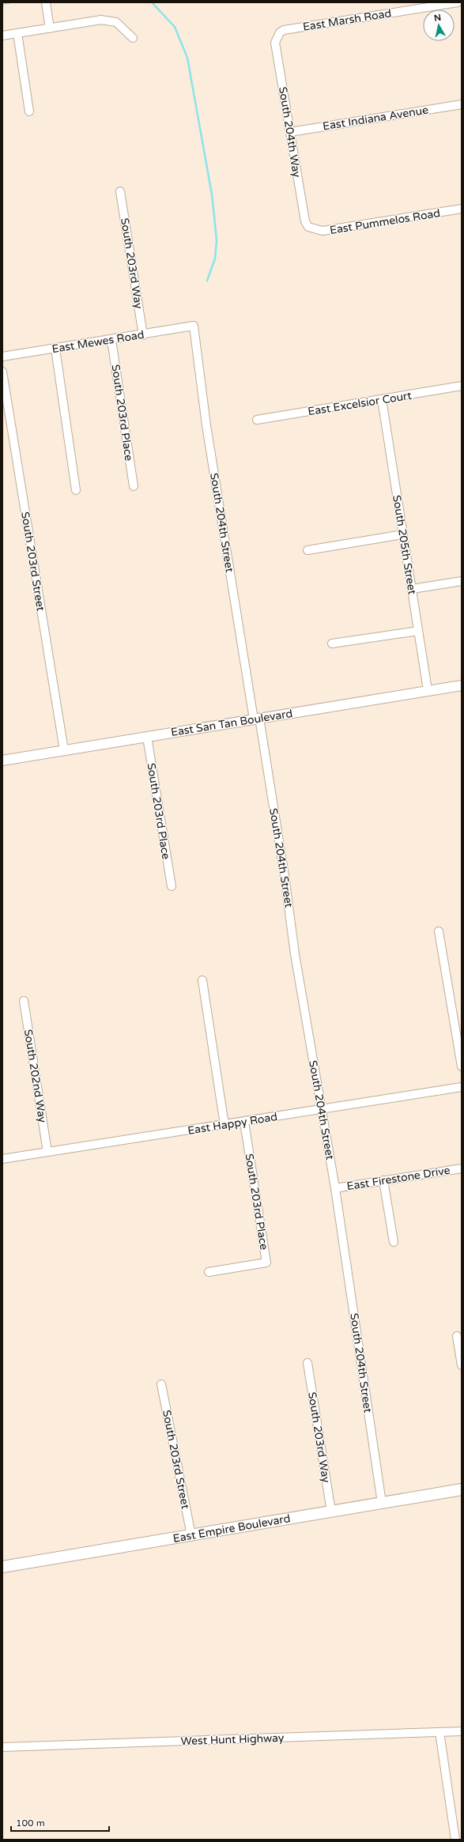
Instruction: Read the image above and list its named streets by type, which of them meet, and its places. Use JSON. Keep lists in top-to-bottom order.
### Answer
{
  "streets": {
    "main road": ["East Empire Boulevard"],
    "street": [
      "East Marsh Road",
      "East Indiana Avenue",
      "South 204th Way",
      "East Pummelos Road",
      "South 203rd Way",
      "East Mewes Road",
      "East Excelsior Court",
      "South 203rd Place",
      "South 204th Street",
      "South 205th Street",
      "South 203rd Street",
      "East San Tan Boulevard",
      "South 202nd Way",
      "East Happy Road",
      "East Firestone Drive",
      "West Hunt Highway"
    ]
  },
  "crossings": [
    ["East Marsh Road", "South 204th Way"],
    ["East Indiana Avenue", "South 204th Way"],
    ["South 204th Way", "East Pummelos Road"],
    ["South 203rd Way", "East Mewes Road"],
    ["South 203rd Way", "East Empire Boulevard"],
    ["East Mewes Road", "South 203rd Place"],
    ["East Mewes Road", "South 204th Street"],
    ["East Excelsior Court", "South 205th Street"],
    ["South 203rd Place", "East San Tan Boulevard"],
    ["South 203rd Place", "East Happy Road"],
    ["South 204th Street", "East San Tan Boulevard"],
    ["South 204th Street", "East Happy Road"],
    ["South 204th Street", "East Firestone Drive"],
    ["South 204th Street", "East Empire Boulevard"],
    ["South 205th Street", "East San Tan Boulevard"],
    ["South 203rd Street", "East San Tan Boulevard"],
    ["South 203rd Street", "East Empire Boulevard"],
    ["South 202nd Way", "East Happy Road"]
  ],
  "scale_bar": "100 m",
  "north": "top"
}
